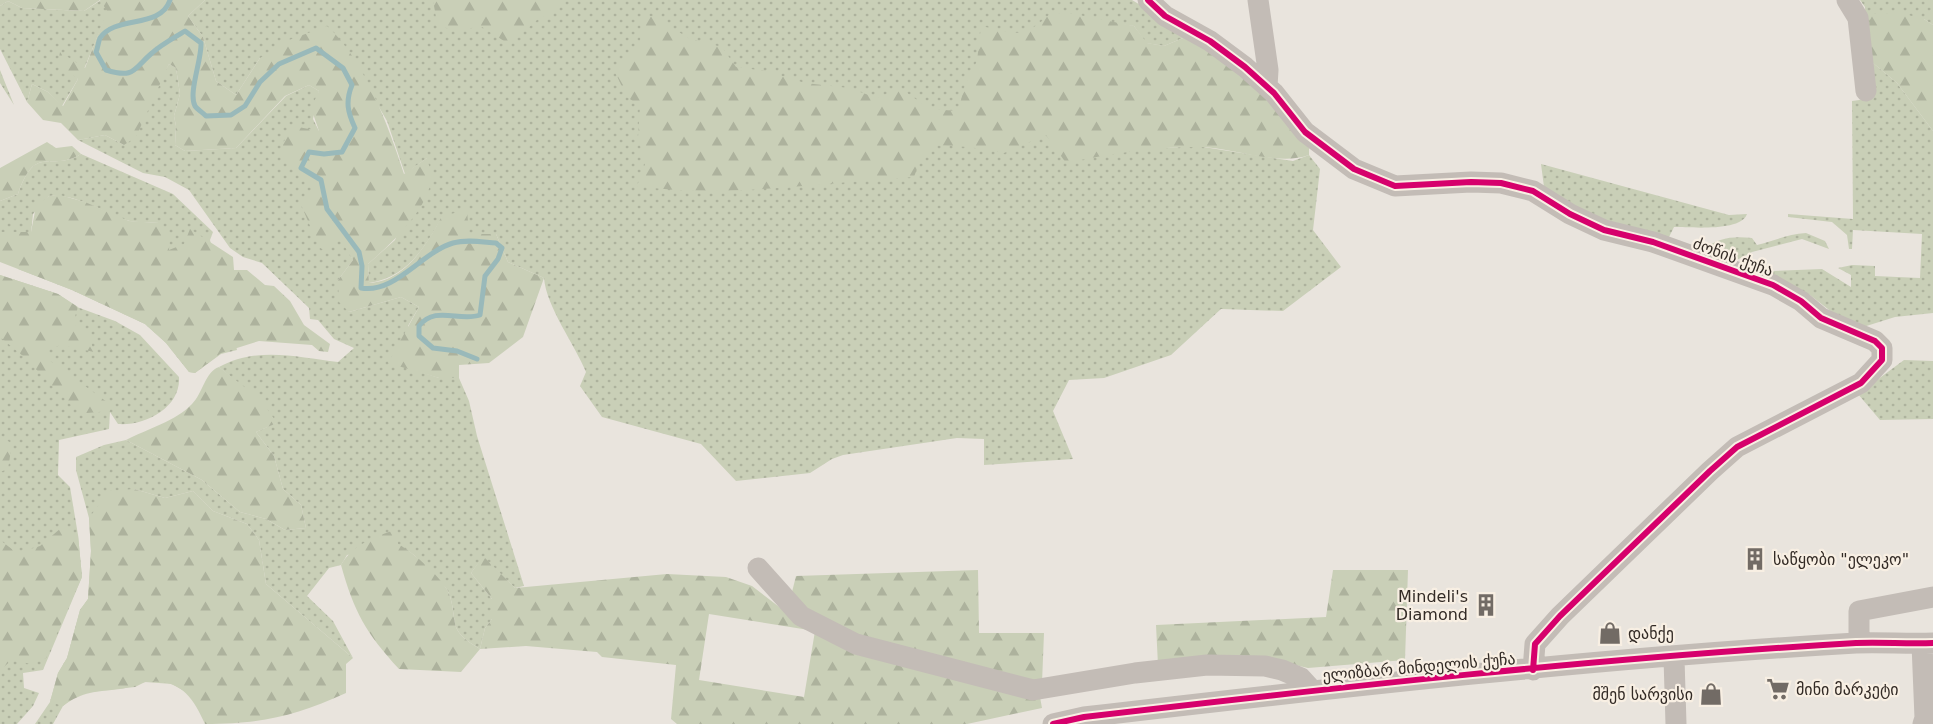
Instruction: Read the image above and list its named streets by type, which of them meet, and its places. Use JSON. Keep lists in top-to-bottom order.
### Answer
{
  "streets": {
    "street": ["ძოწის ქუჩა", "ელიზბარ მინდელის ქუჩა"]
  },
  "crossings": [
    ["ძოწის ქუჩა", "ელიზბარ მინდელის ქუჩა"]
  ],
  "places": {
    "building": ["საწყობი \"ელეკო\"", "Mindeli's Diamond"],
    "shop": ["დანქე", "მშენ სარვისი"],
    "supermarket": ["მინი მარკეტი"]
  }
}
